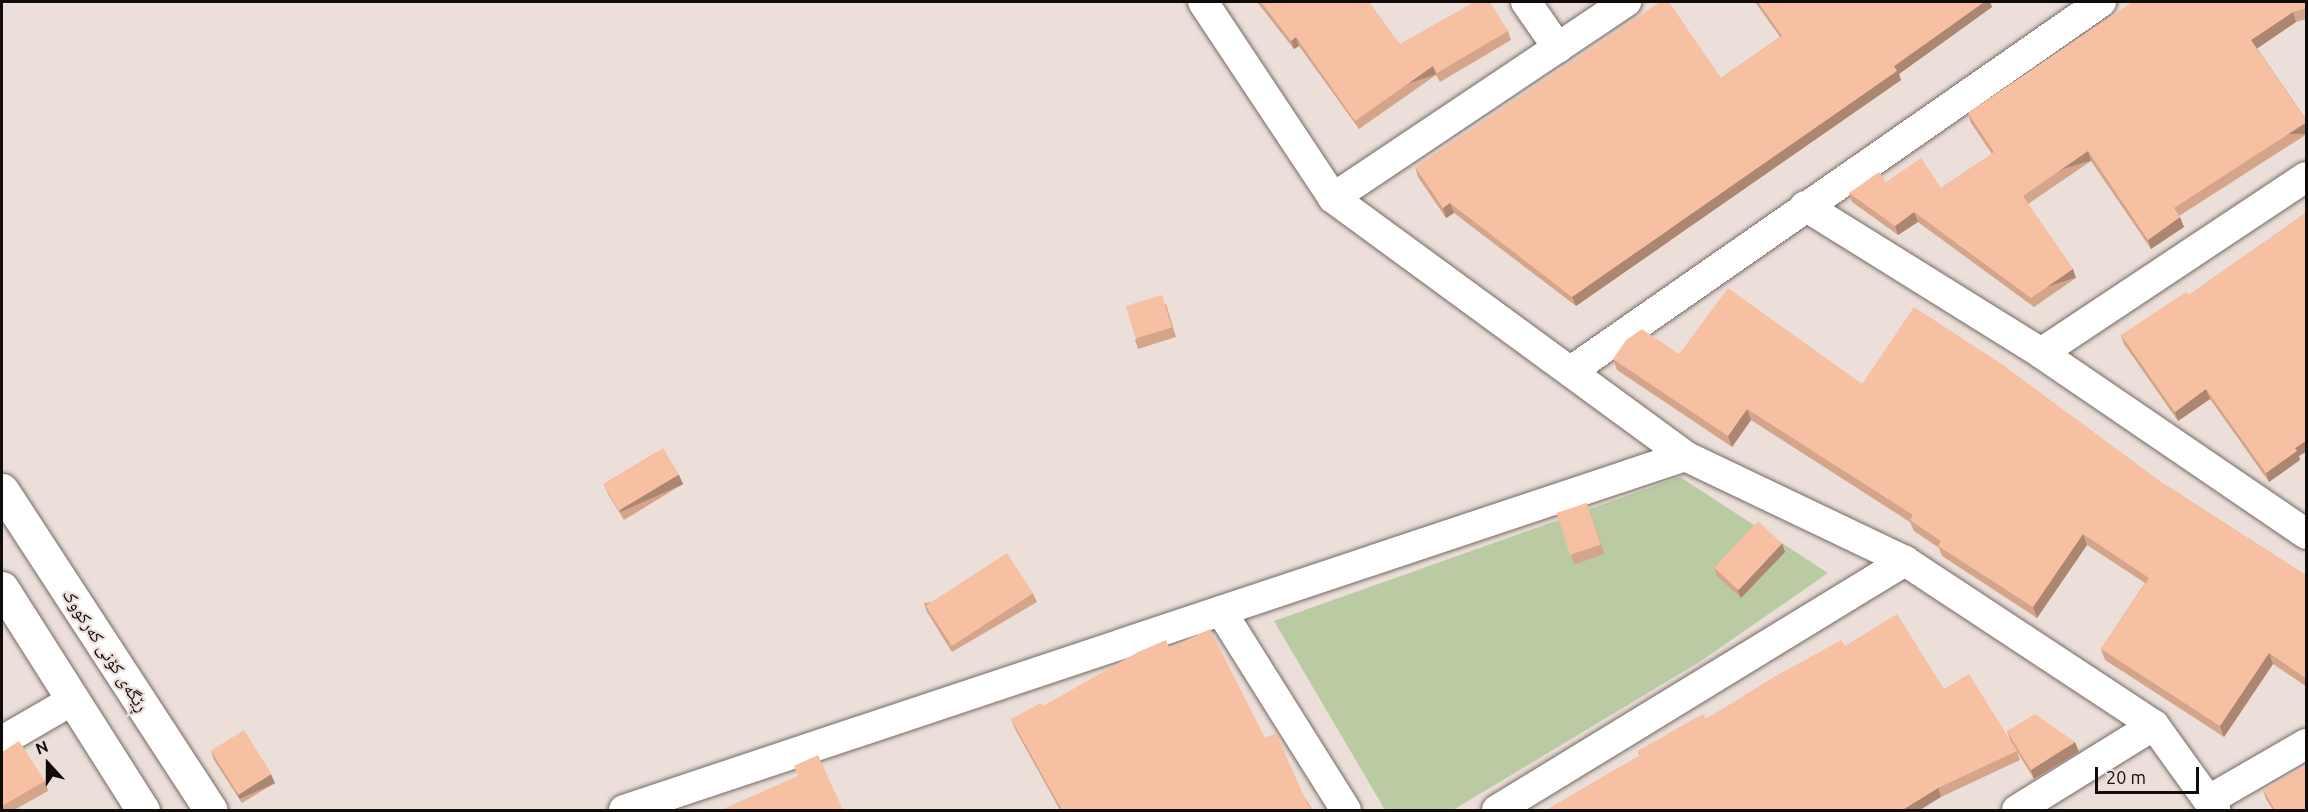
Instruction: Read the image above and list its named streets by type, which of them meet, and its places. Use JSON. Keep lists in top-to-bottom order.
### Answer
{
  "streets": {
    "street": ["ڕێگەی کۆنی کەرکووک"]
  },
  "scale_bar": "20 m",
  "north": "top"
}
